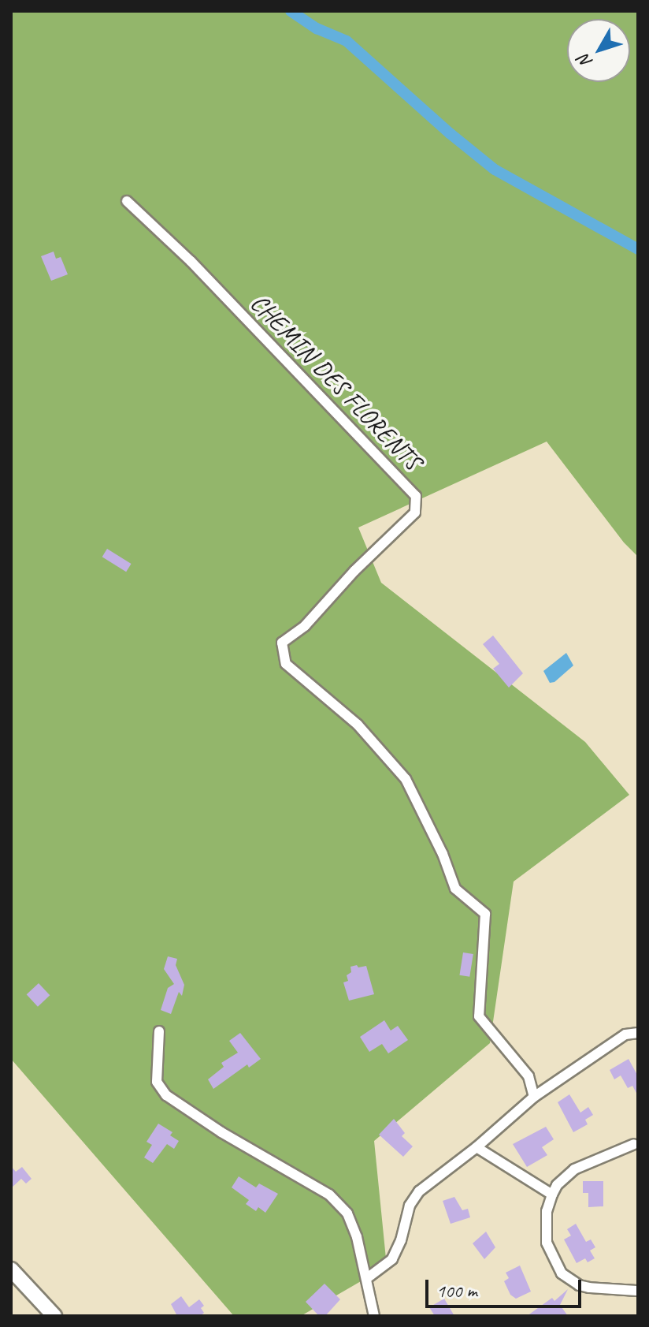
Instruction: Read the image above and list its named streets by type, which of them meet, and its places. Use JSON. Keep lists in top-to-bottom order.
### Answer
{
  "streets": {
    "street": ["CHEMIN DES FLORENTS"]
  },
  "scale_bar": "100 m",
  "north": "bottom left"
}
